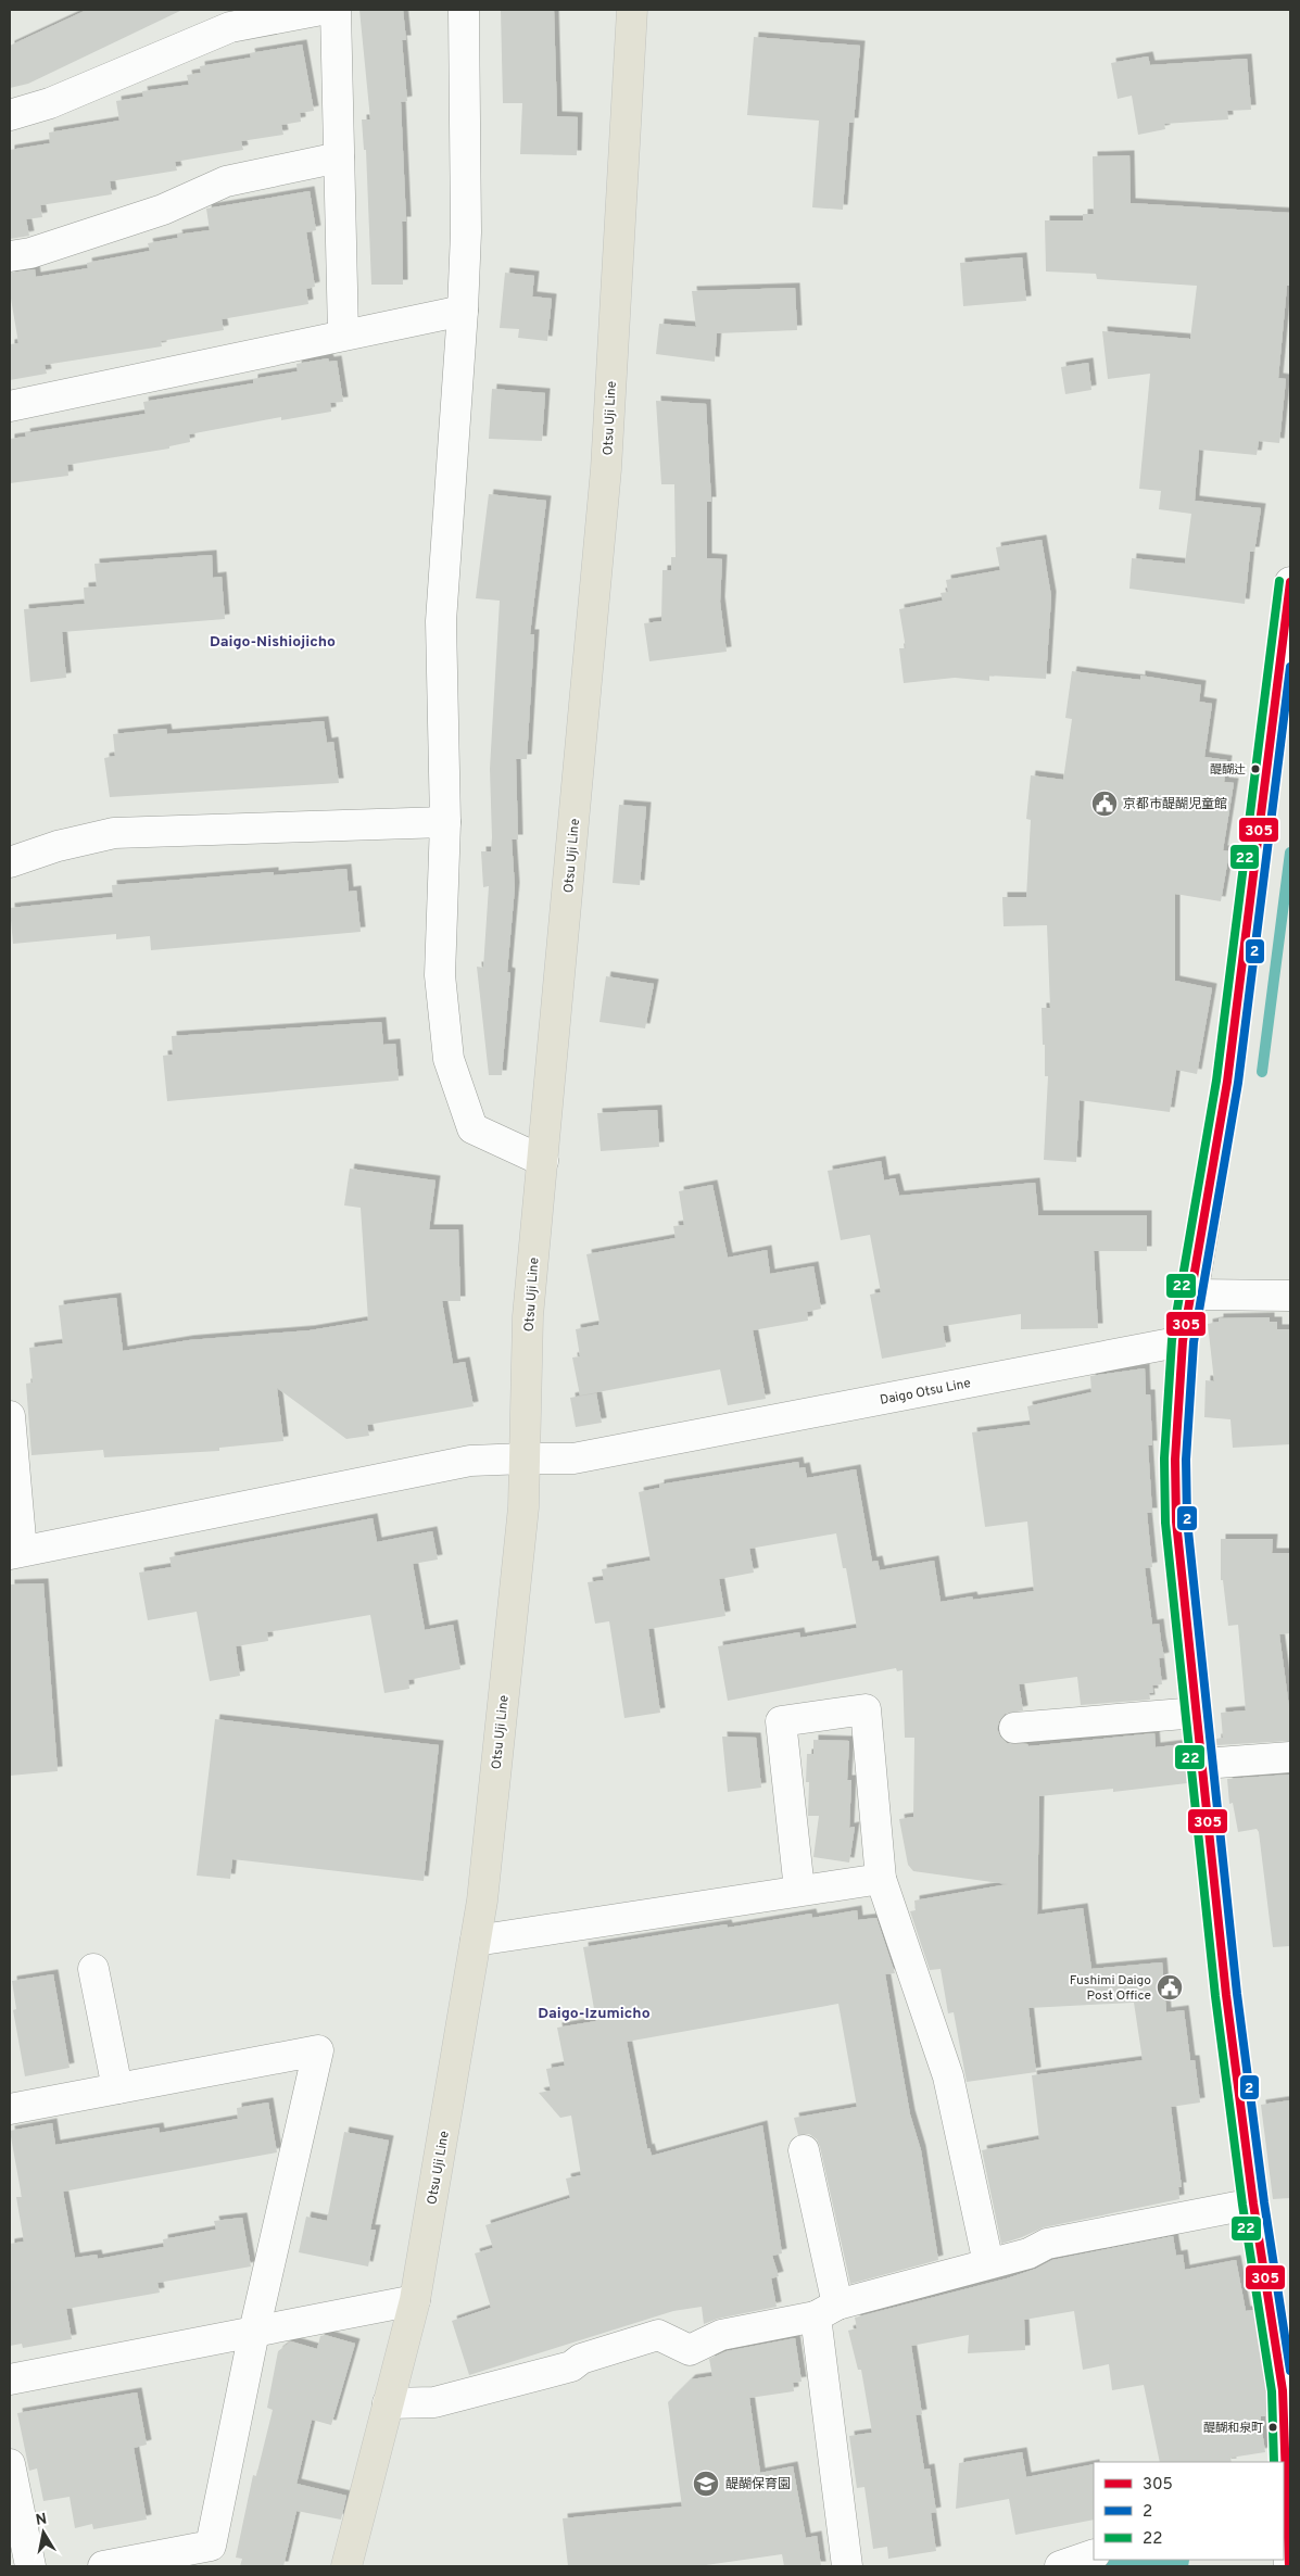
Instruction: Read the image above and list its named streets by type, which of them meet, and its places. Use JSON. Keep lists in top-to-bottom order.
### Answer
{
  "streets": {
    "main road": ["Otsu Uji Line"],
    "street": ["Daigo Otsu Line"]
  },
  "crossings": [
    ["Otsu Uji Line", "Daigo Otsu Line"]
  ],
  "districts": ["Daigo-Nishiojicho", "Daigo-Izumicho"],
  "places": {
    "other": ["醍醐辻", "醍醐和泉町"],
    "public building": ["京都市醍醐児童館", "Fushimi Daigo Post Office"],
    "school or university": ["醍醐保育園"]
  },
  "lines": ["transit line 22", "transit line 305", "transit line 2"],
  "legend": ["305", "2", "22"],
  "north": "top"
}
